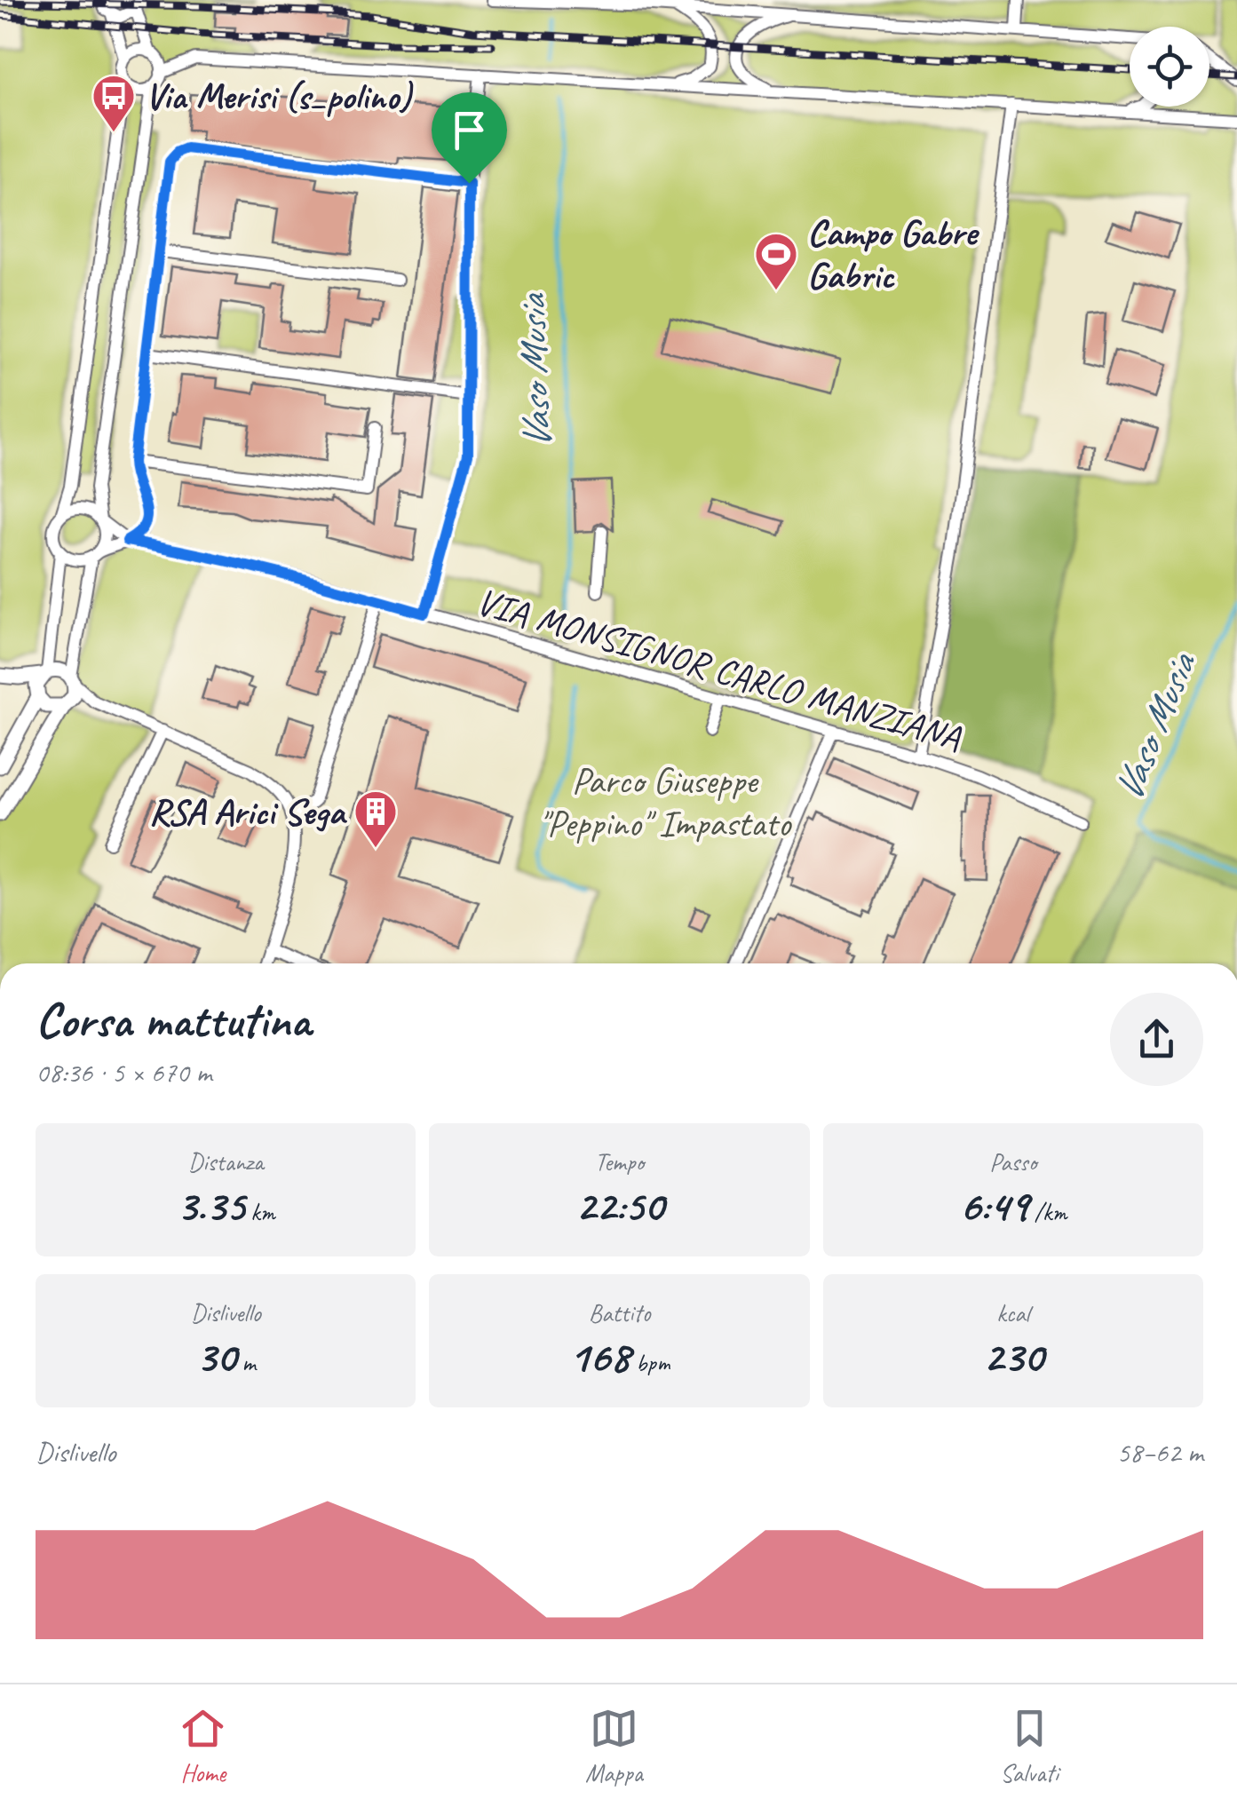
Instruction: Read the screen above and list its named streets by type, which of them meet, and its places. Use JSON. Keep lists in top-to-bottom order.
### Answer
{
  "streets": {
    "street": ["VIA MONSIGNOR CARLO MANZIANA"]
  },
  "water": ["Vaso Musia"],
  "parks": ["Parco Giuseppe \"Peppino\" Impastato"],
  "places": {
    "bus stop": ["Via Merisi (s_polino)"],
    "sports": ["Campo Gabre Gabric"],
    "building": ["RSA Arici Sega"]
  },
  "page": {
    "heading": ["Corsa mattutina", "08:36 · 5 × 670 m"],
    "stats": [
      ["Distanza", "3.35 km"],
      ["Tempo", "22:50"],
      ["Passo", "6:49 /km"],
      ["Dislivello", "30 m"],
      ["Battito", "168 bpm"],
      ["kcal", "230"]
    ],
    "chart": ["Dislivello", "58–62 m"],
    "tabs": ["Home", "Mappa", "Salvati"]
  }
}
